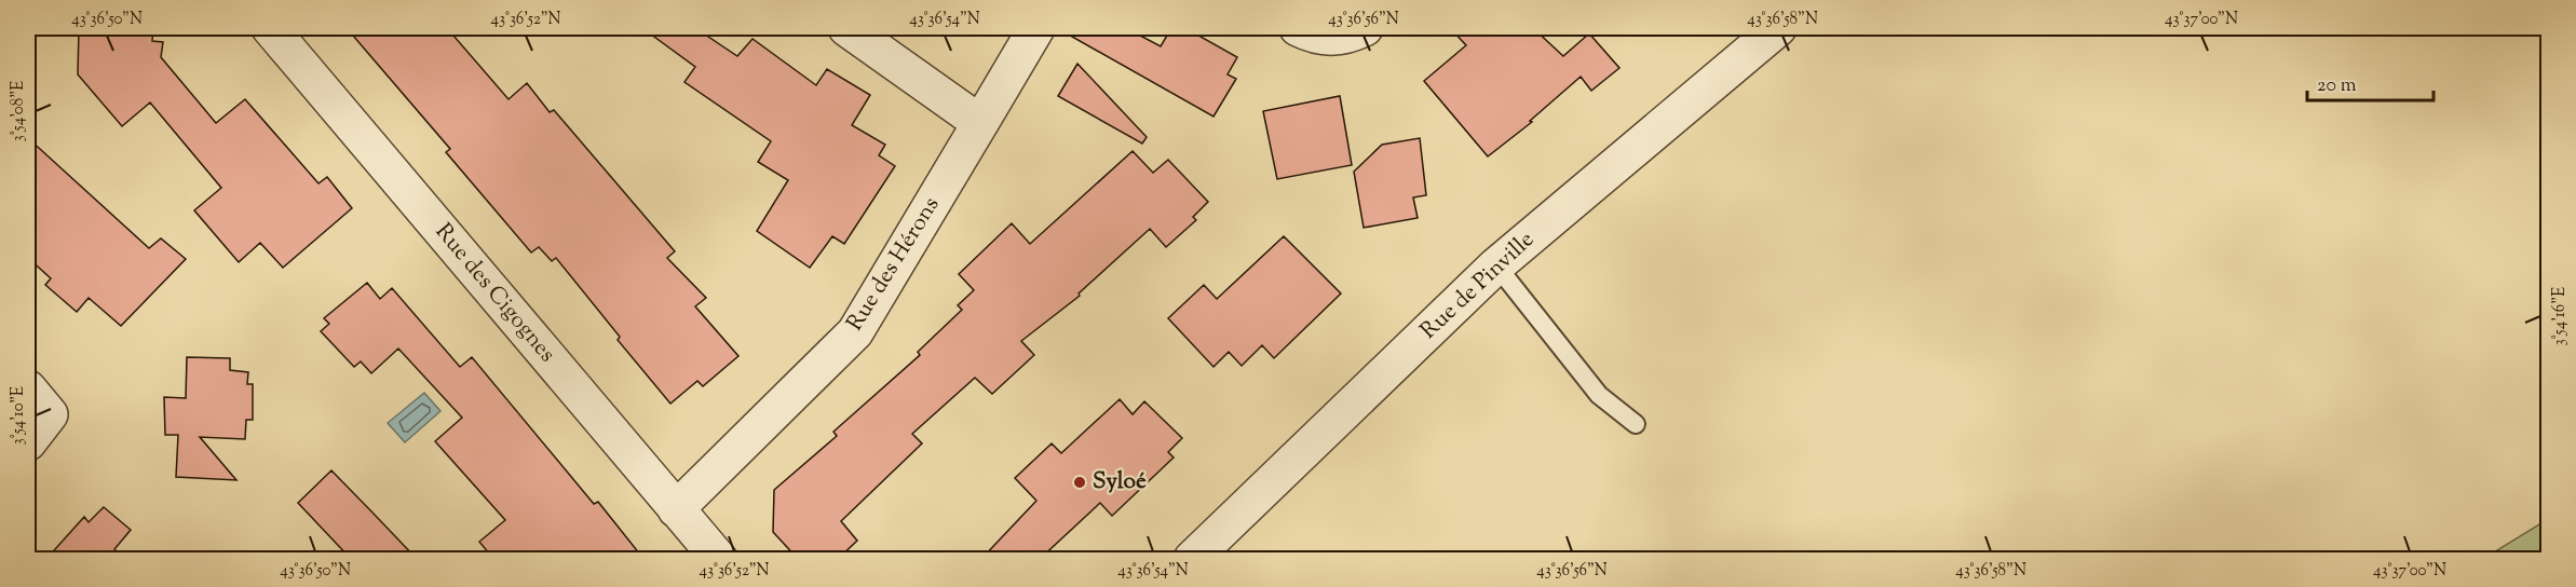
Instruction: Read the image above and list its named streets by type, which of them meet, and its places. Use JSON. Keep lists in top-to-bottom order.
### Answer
{
  "streets": {
    "street": ["Rue des Hérons", "Rue de Pinville", "Rue des Cigognes"]
  },
  "crossings": [
    ["Rue des Hérons", "Rue des Cigognes"]
  ],
  "places": ["Syloé"],
  "scale_bar": "20 m",
  "coordinates": [
    "43°36'50\"N",
    "43°36'52\"N",
    "43°36'54\"N",
    "43°36'56\"N",
    "43°36'58\"N",
    "43°37'00\"N",
    "3°54'08\"E",
    "3°54'16\"E",
    "3°54'10\"E"
  ]
}
